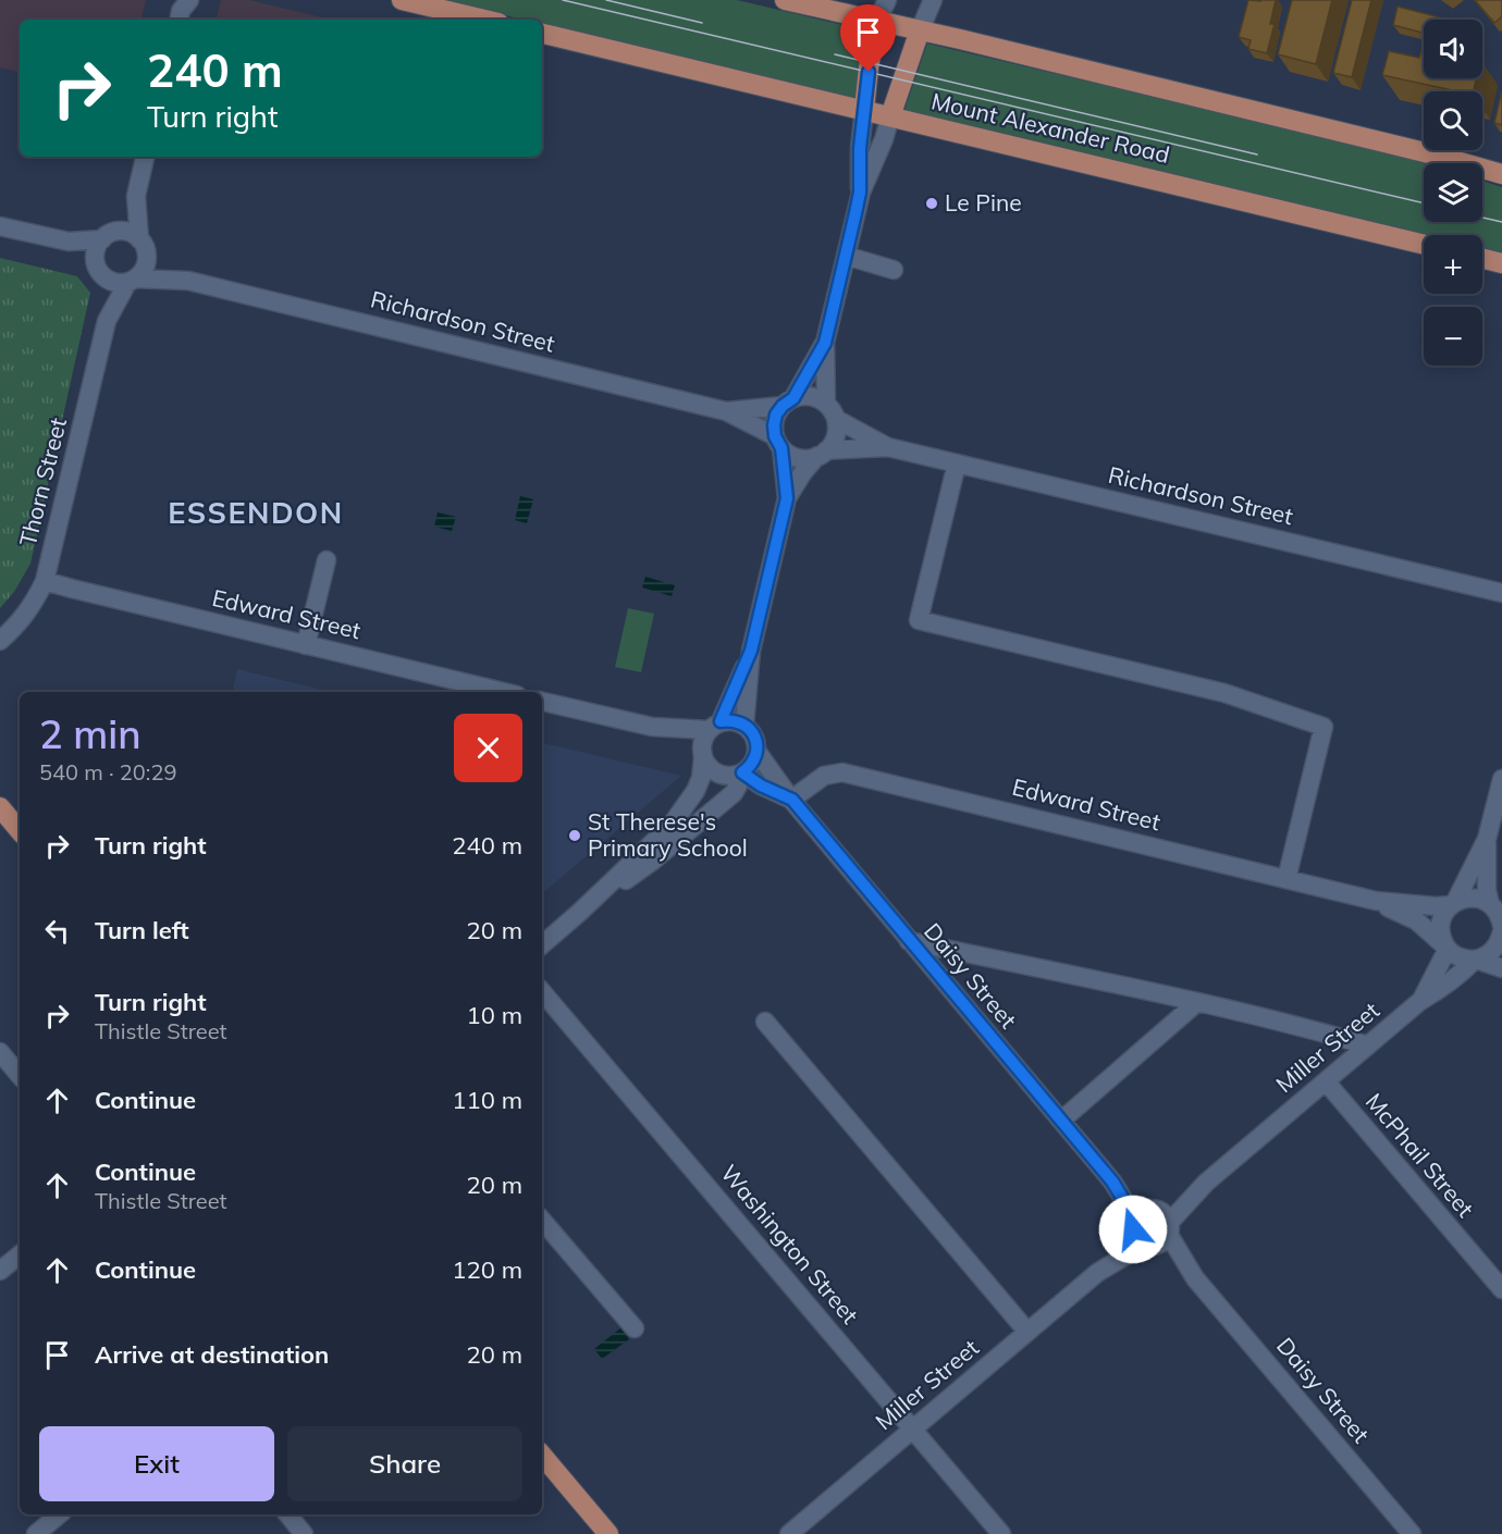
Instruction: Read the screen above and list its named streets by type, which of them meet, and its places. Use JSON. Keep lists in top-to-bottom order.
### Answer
{
  "streets": {
    "main road": ["Mount Alexander Road"],
    "street": [
      "Richardson Street",
      "Thorn Street",
      "Edward Street",
      "Daisy Street",
      "Miller Street",
      "McPhail Street",
      "Washington Street"
    ]
  },
  "crossings": [
    ["Richardson Street", "Thorn Street"],
    ["Thorn Street", "Edward Street"],
    ["Edward Street", "Daisy Street"],
    ["Edward Street", "Miller Street"],
    ["Daisy Street", "Miller Street"],
    ["Miller Street", "McPhail Street"],
    ["Miller Street", "Washington Street"]
  ],
  "districts": ["ESSENDON"],
  "places": ["Le Pine", "St Therese's Primary School"],
  "page": {
    "map_buttons": ["+", "−"],
    "turn": ["240 m", "Turn right"],
    "heading": ["2 min", "540 m · 20:29"],
    "list": [
      {
        "name": "Turn right",
        "value": "240 m"
      },
      {
        "name": "Turn left",
        "value": "20 m"
      },
      {
        "name": "Turn right",
        "note": "Thistle Street",
        "value": "10 m"
      },
      {
        "name": "Continue",
        "value": "110 m"
      },
      {
        "name": "Continue",
        "note": "Thistle Street",
        "value": "20 m"
      },
      {
        "name": "Continue",
        "value": "120 m"
      },
      {
        "name": "Arrive at destination",
        "value": "20 m"
      }
    ],
    "buttons": ["Exit", "Share"]
  }
}
